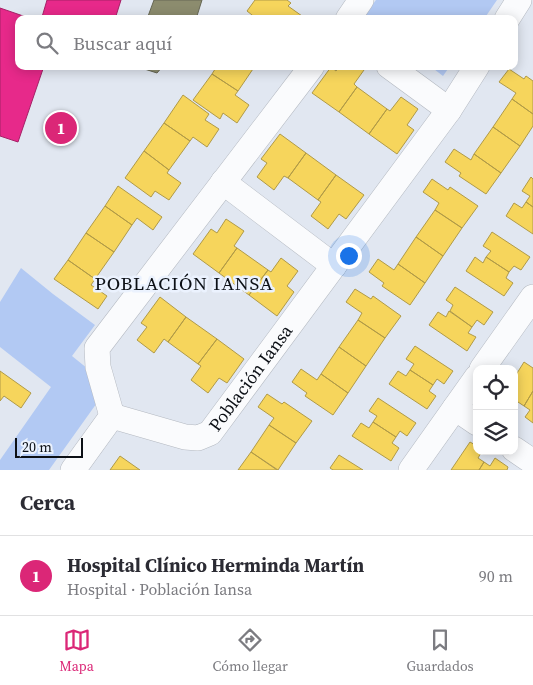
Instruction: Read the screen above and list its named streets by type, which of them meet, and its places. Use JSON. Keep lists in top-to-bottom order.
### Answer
{
  "streets": {
    "street": ["Población Iansa"]
  },
  "districts": ["POBLACIÓN IANSA"],
  "scale_bar": "20 m",
  "page": {
    "search": "Buscar aquí",
    "pins": "1",
    "scale": "20 m",
    "heading": "Cerca",
    "list": [
      {
        "mark": "1",
        "name": "Hospital Clínico Herminda Martín",
        "note": "Hospital · Población Iansa",
        "value": "90 m"
      }
    ],
    "nav": ["Mapa", "Cómo llegar", "Guardados"]
  }
}
